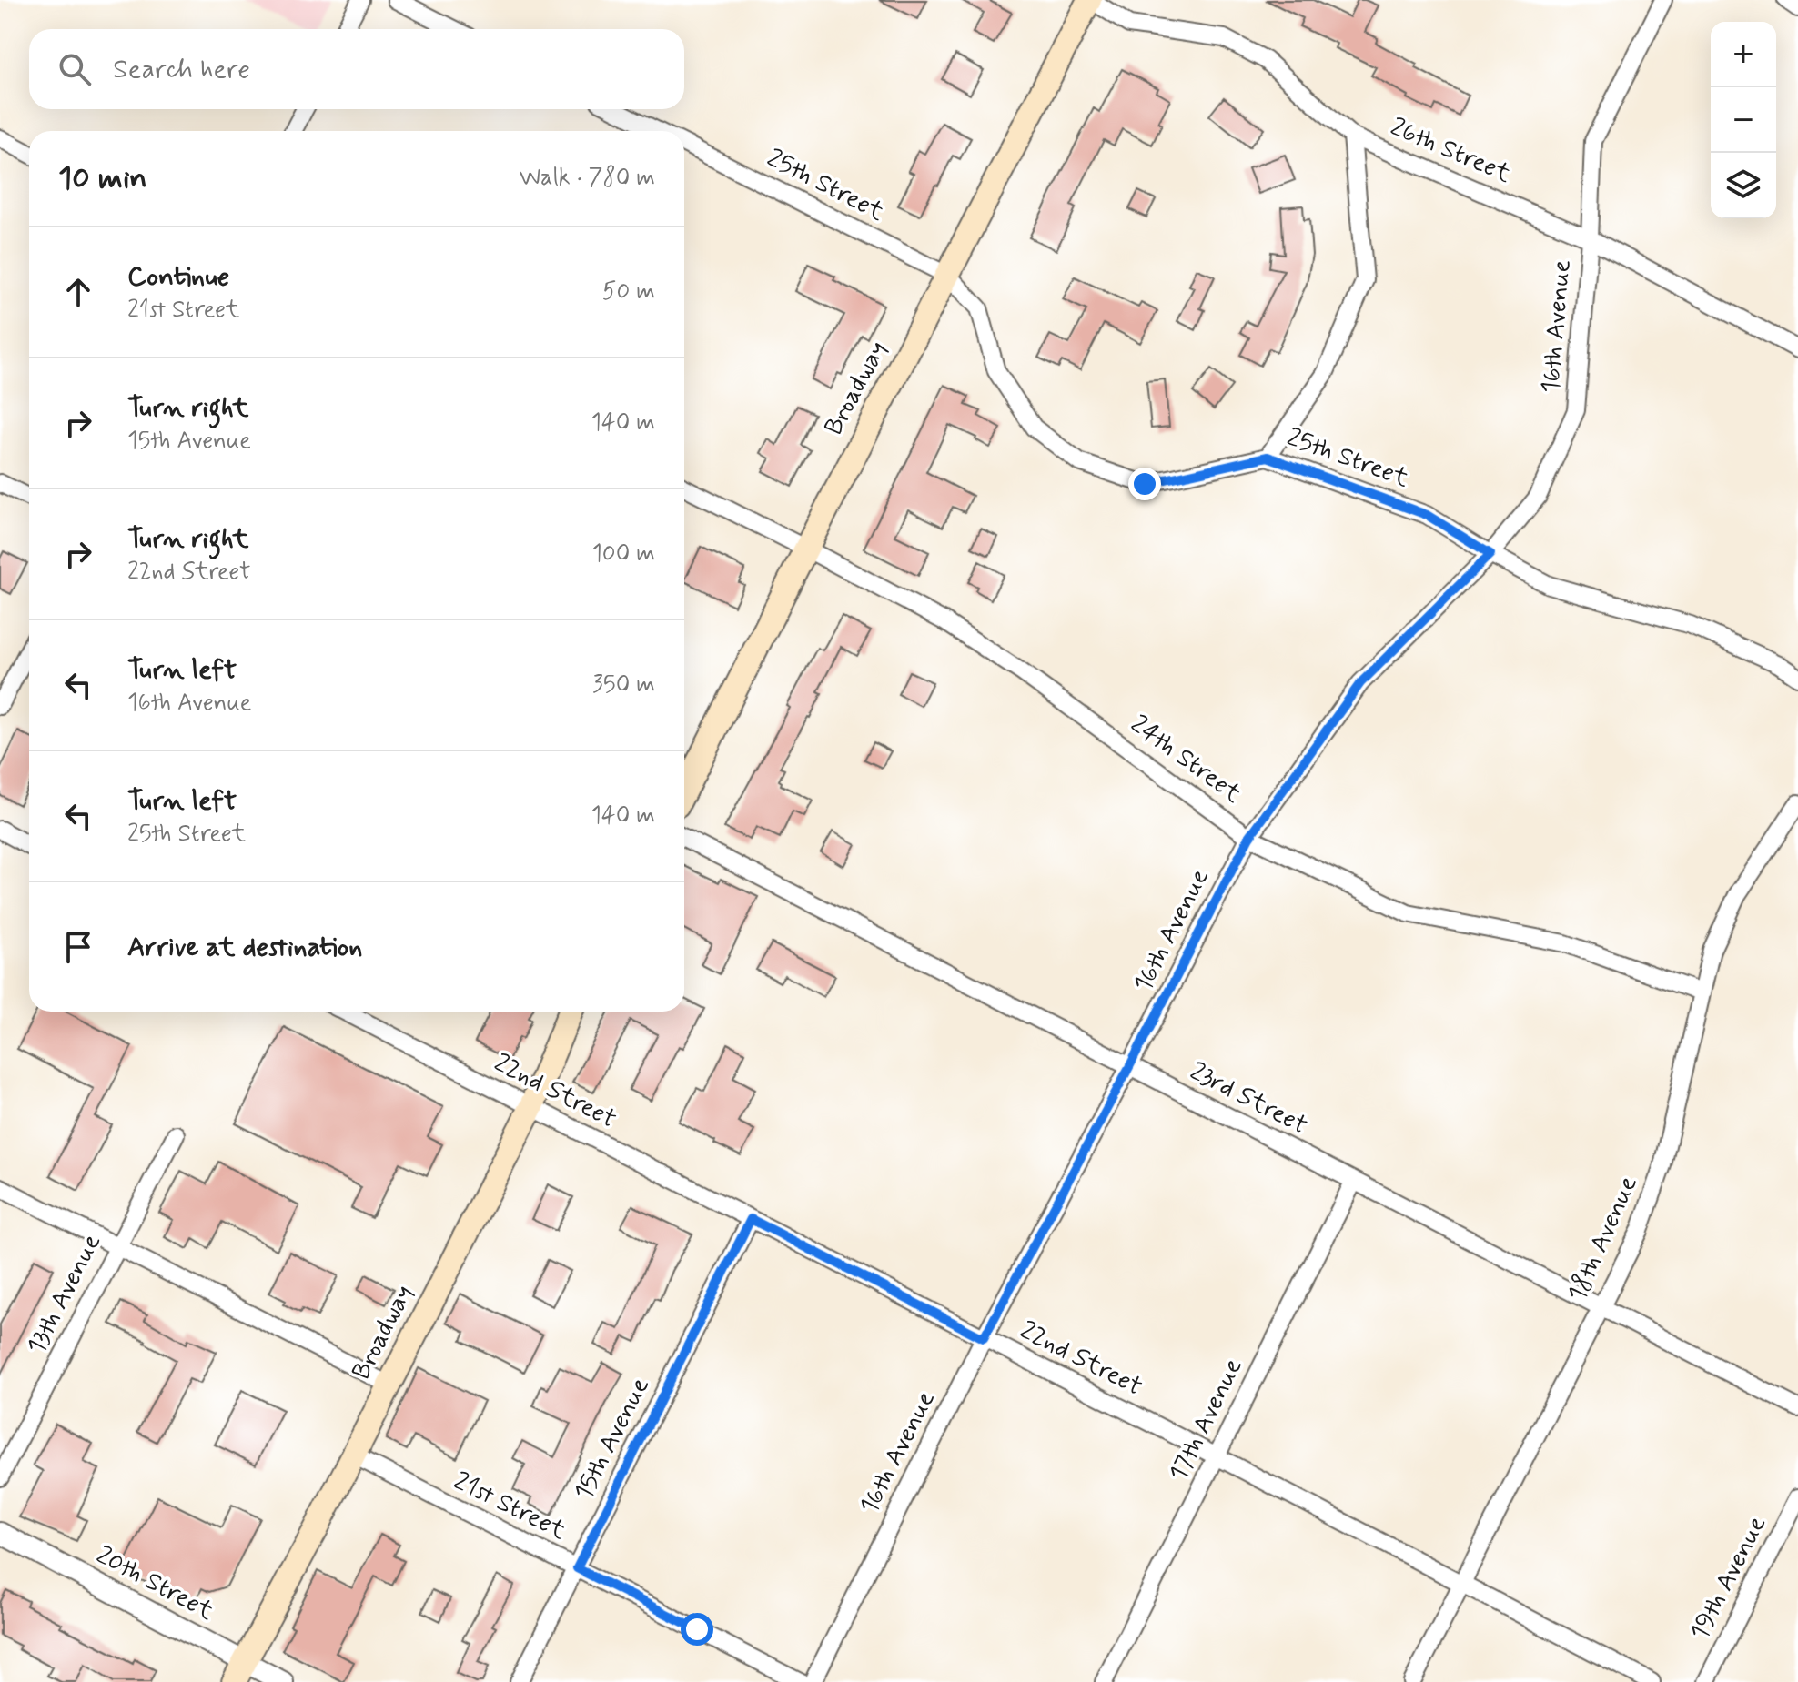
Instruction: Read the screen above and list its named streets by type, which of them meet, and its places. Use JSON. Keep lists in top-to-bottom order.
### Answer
{
  "streets": {
    "main road": ["Broadway"],
    "street": [
      "26th Street",
      "25th Street",
      "16th Avenue",
      "24th Street",
      "22nd Street",
      "23rd Street",
      "18th Avenue",
      "13th Avenue",
      "17th Avenue",
      "15th Avenue",
      "21st Street",
      "19th Avenue",
      "20th Street"
    ]
  },
  "crossings": [
    ["26th Street", "16th Avenue"],
    ["26th Street", "Broadway"],
    ["25th Street", "16th Avenue"],
    ["25th Street", "Broadway"],
    ["16th Avenue", "24th Street"],
    ["16th Avenue", "22nd Street"],
    ["16th Avenue", "23rd Street"],
    ["Broadway", "24th Street"],
    ["Broadway", "22nd Street"],
    ["Broadway", "21st Street"],
    ["Broadway", "20th Street"],
    ["24th Street", "18th Avenue"],
    ["22nd Street", "18th Avenue"],
    ["22nd Street", "17th Avenue"],
    ["22nd Street", "15th Avenue"],
    ["23rd Street", "18th Avenue"],
    ["23rd Street", "17th Avenue"],
    ["15th Avenue", "21st Street"]
  ],
  "page": {
    "map_buttons": ["+", "−"],
    "search": "Search here",
    "heading": ["10 min", "Walk · 780 m"],
    "list": [
      ["Continue", "21st Street", "50 m"],
      ["Turn right", "15th Avenue", "140 m"],
      ["Turn right", "22nd Street", "100 m"],
      ["Turn left", "16th Avenue", "350 m"],
      ["Turn left", "25th Street", "140 m"],
      "Arrive at destination"
    ]
  }
}
